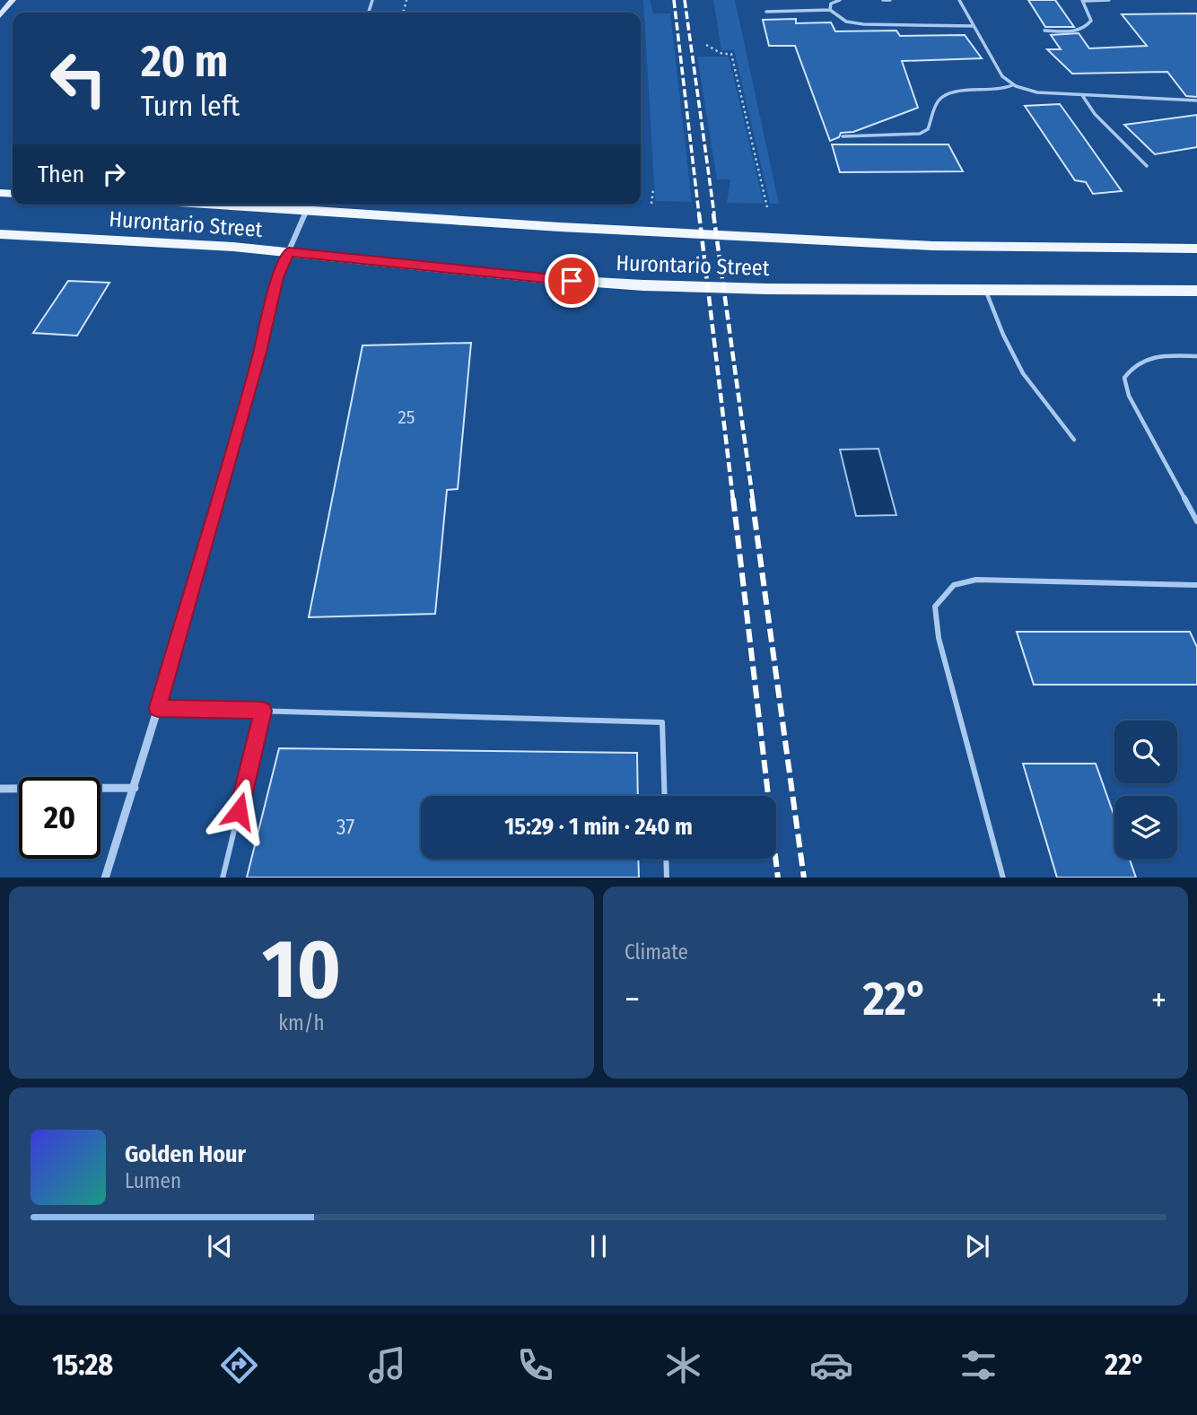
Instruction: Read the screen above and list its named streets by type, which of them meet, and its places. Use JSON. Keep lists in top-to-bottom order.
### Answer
{
  "streets": {
    "main road": ["Hurontario Street"]
  },
  "house_numbers": ["25", "37"],
  "page": {
    "turn": ["20 m", "Turn left"],
    "then": "Then",
    "limit": "20",
    "trip": "15:29 · 1 min · 240 m",
    "tile": [
      ["10", "km/h"],
      "Climate"
    ],
    "heat": ["−", "22°", "+"],
    "song": ["Golden Hour", "Lumen"],
    "tabs": ["15:28", "22°"]
  }
}
